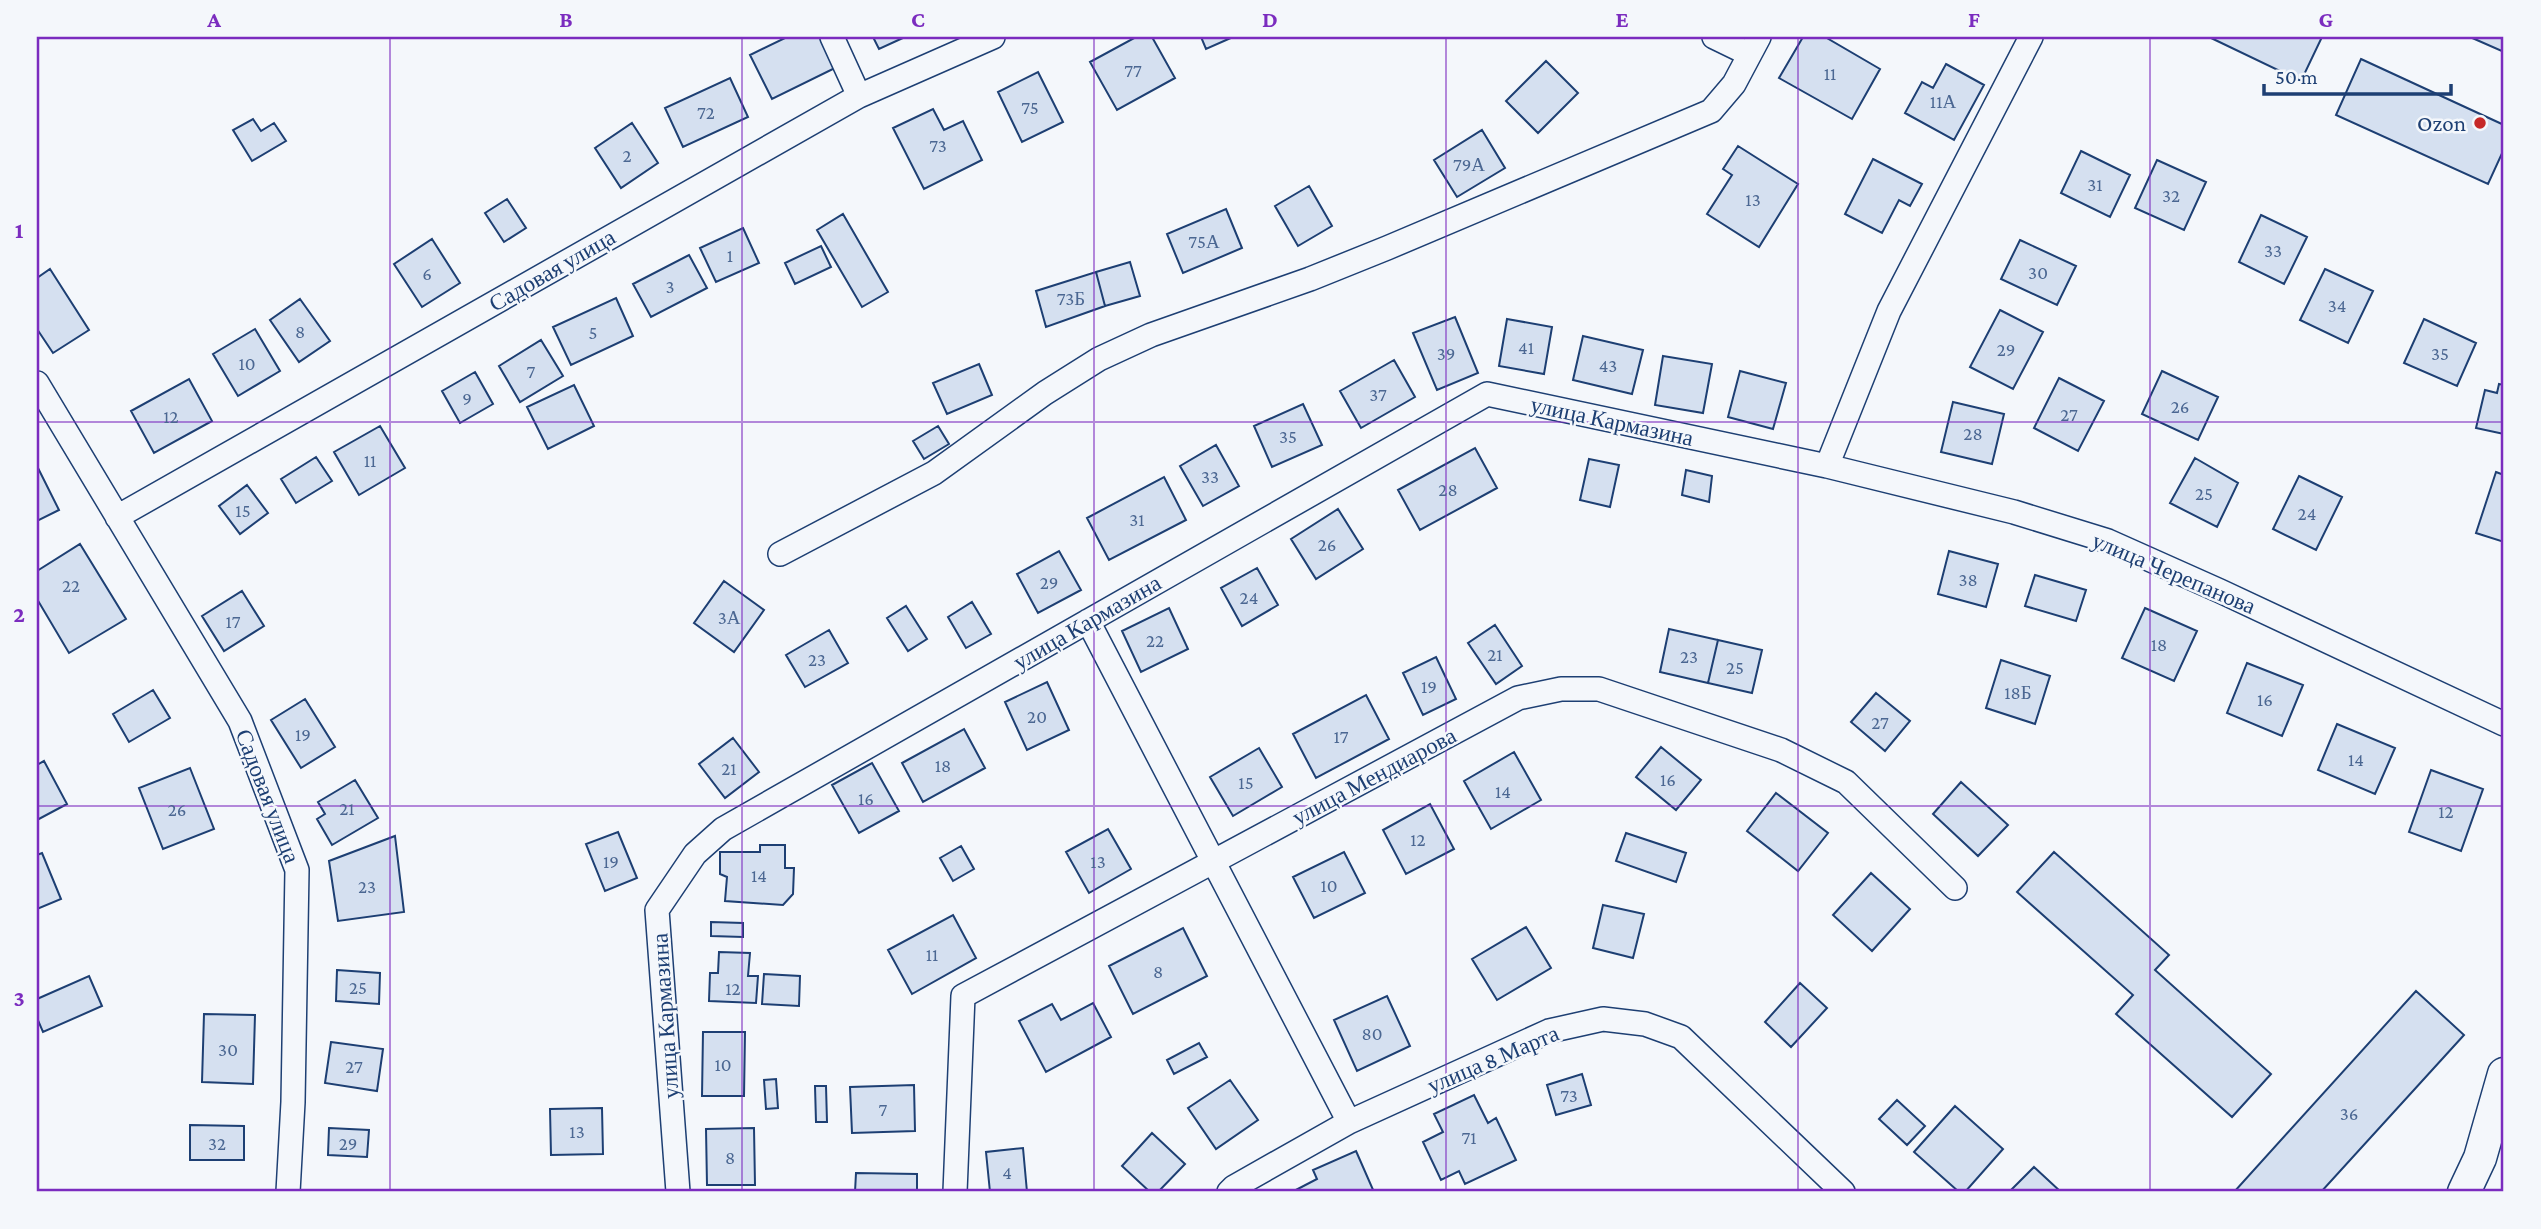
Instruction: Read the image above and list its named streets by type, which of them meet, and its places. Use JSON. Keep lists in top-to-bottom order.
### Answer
{
  "streets": {
    "street": [
      "Садовая улица",
      "улица Кармазина",
      "улица Черепанова",
      "улица Мендиарова",
      "улица 8 Марта"
    ]
  },
  "crossings": [
    ["улица Кармазина", "улица Черепанова"]
  ],
  "places": ["Ozon"],
  "house_numbers": [
    "77",
    "11",
    "11А",
    "75",
    "72",
    "73",
    "2",
    "79А",
    "31",
    "32",
    "13",
    "75А",
    "33",
    "1",
    "30",
    "6",
    "3",
    "73Б",
    "34",
    "8",
    "5",
    "41",
    "29",
    "39",
    "35",
    "10",
    "43",
    "7",
    "37",
    "9",
    "26",
    "27",
    "12",
    "28",
    "35",
    "11",
    "33",
    "28",
    "25",
    "15",
    "24",
    "31",
    "26",
    "38",
    "29",
    "22",
    "24",
    "3А",
    "17",
    "22",
    "18",
    "21",
    "23",
    "23",
    "25",
    "19",
    "18Б",
    "16",
    "20",
    "27",
    "19",
    "17",
    "14",
    "18",
    "21",
    "16",
    "15",
    "14",
    "16",
    "21",
    "26",
    "12",
    "12",
    "19",
    "13",
    "14",
    "10",
    "23",
    "11",
    "8",
    "25",
    "12",
    "80",
    "30",
    "10",
    "27",
    "73",
    "7",
    "36",
    "13",
    "71",
    "32",
    "29",
    "8",
    "4"
  ],
  "scale_bar": "50 m",
  "grid": {
    "columns": [
      "A",
      "B",
      "C",
      "D",
      "E",
      "F",
      "G"
    ],
    "rows": ["1", "2", "3"]
  }
}
